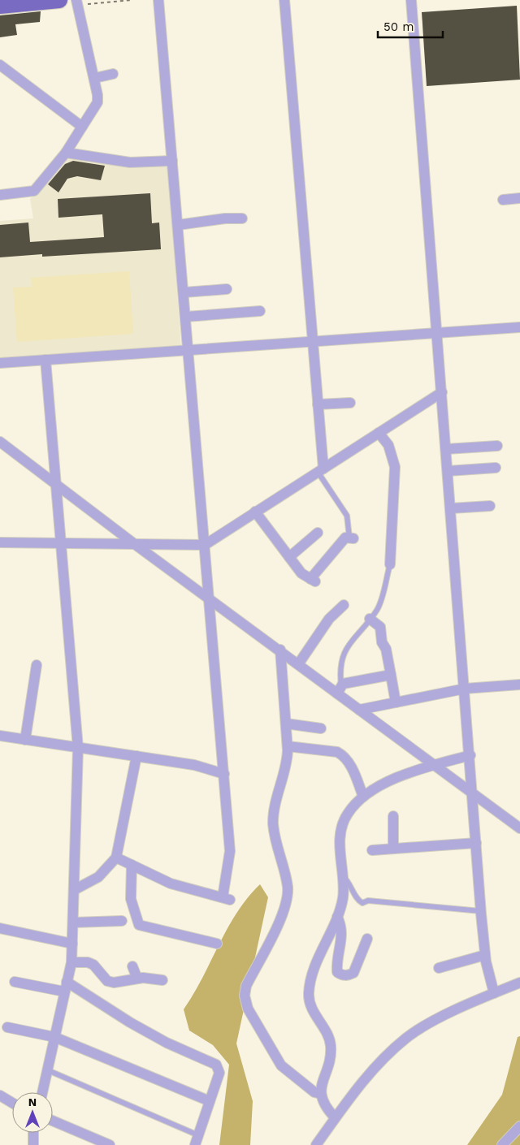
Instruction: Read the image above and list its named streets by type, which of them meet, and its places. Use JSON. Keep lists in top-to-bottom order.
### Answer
{
  "scale_bar": "50 m",
  "north": "top"
}
